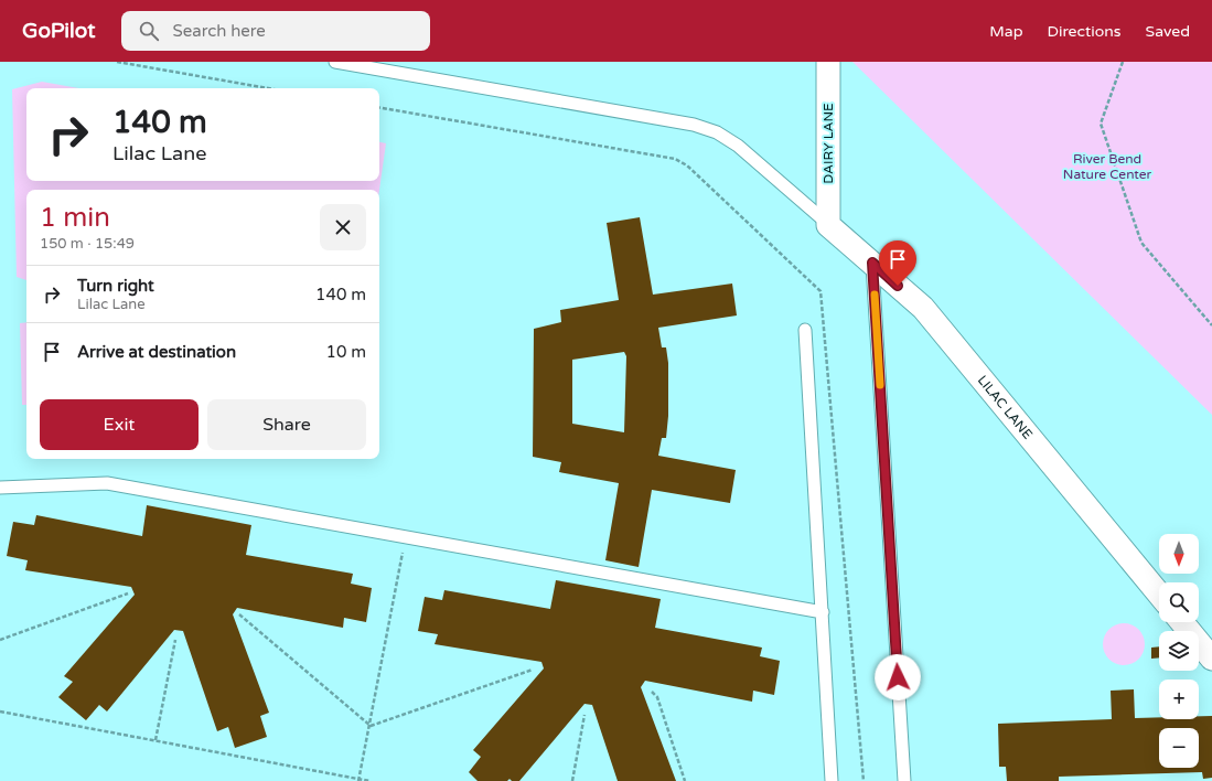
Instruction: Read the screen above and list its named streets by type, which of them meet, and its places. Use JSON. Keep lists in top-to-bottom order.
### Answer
{
  "streets": {
    "street": ["DAIRY LANE", "LILAC LANE"]
  },
  "crossings": [
    ["DAIRY LANE", "LILAC LANE"]
  ],
  "parks": ["River Bend Nature Center"],
  "north": "bottom",
  "page": {
    "header": "GoPilot",
    "search": "Search here",
    "nav": ["Map", "Directions", "Saved"],
    "turn": ["140 m", "Lilac Lane"],
    "heading": ["1 min", "150 m · 15:49"],
    "list": [
      {
        "name": "Turn right",
        "note": "Lilac Lane",
        "value": "140 m"
      },
      {
        "name": "Arrive at destination",
        "value": "10 m"
      }
    ],
    "buttons": ["Exit", "Share"],
    "map_buttons": ["+", "−"]
  }
}
